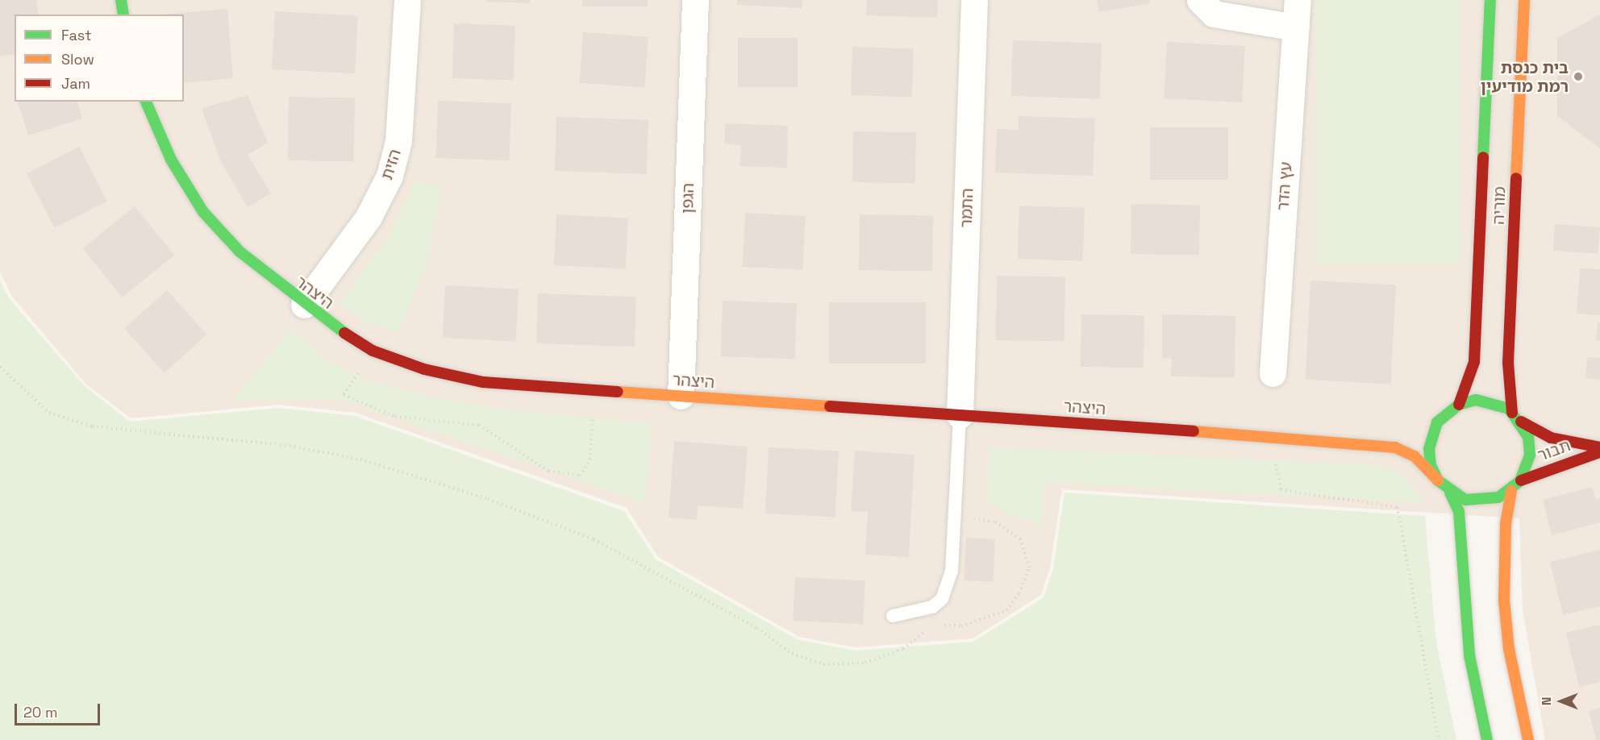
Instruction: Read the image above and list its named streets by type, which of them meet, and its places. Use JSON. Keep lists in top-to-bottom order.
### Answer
{
  "streets": {
    "street": [
      "הזית",
      "עץ הדר",
      "הגפן",
      "מוריה",
      "התמר",
      "היצהר",
      "תבור"
    ]
  },
  "crossings": [
    ["הזית", "היצהר"],
    ["הגפן", "היצהר"],
    ["מוריה", "היצהר"],
    ["מוריה", "תבור"],
    ["התמר", "היצהר"],
    ["היצהר", "תבור"]
  ],
  "places": ["בית כנסת רמת מודיעין"],
  "legend": ["Fast", "Slow", "Jam"],
  "scale_bar": "20 m",
  "north": "left"
}
